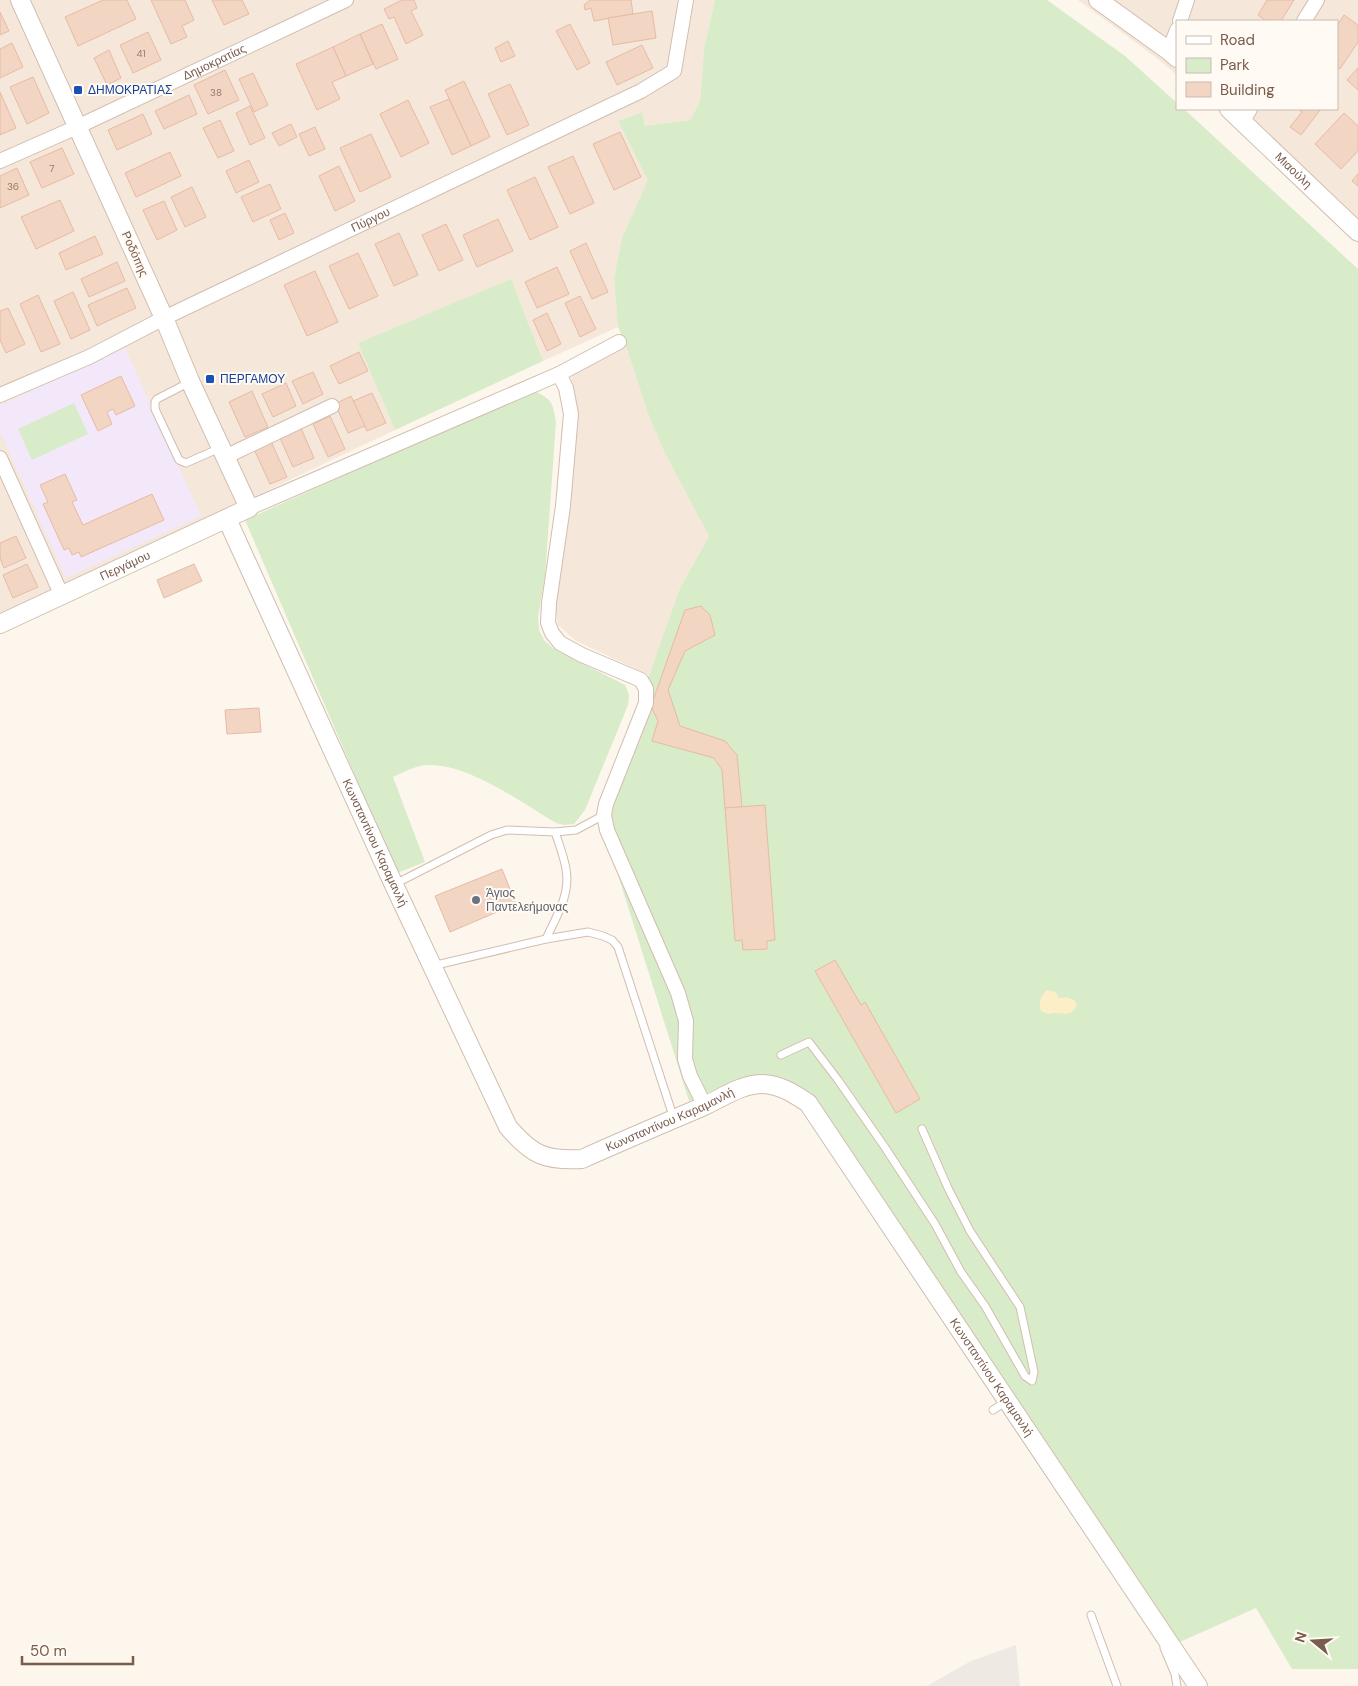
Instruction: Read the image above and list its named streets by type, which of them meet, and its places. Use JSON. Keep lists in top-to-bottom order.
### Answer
{
  "streets": {
    "street": [
      "Δημοκρατίας",
      "Μιαούλη",
      "Πύργου",
      "Ροδόπης",
      "Περγάμου",
      "Κωνσταντίνου Καραμανλή"
    ]
  },
  "crossings": [
    ["Δημοκρατίας", "Ροδόπης"],
    ["Πύργου", "Ροδόπης"],
    ["Ροδόπης", "Περγάμου"],
    ["Περγάμου", "Κωνσταντίνου Καραμανλή"]
  ],
  "places": {
    "transit": ["ΔΗΜΟΚΡΑΤΙΑΣ", "ΠΕΡΓΑΜΟΥ"],
    "other": ["Άγιος Παντελεήμονας"]
  },
  "house_numbers": [
    "41",
    "38",
    "7",
    "36"
  ],
  "legend": ["Road", "Park", "Building"],
  "scale_bar": "50 m",
  "north": "left"
}
